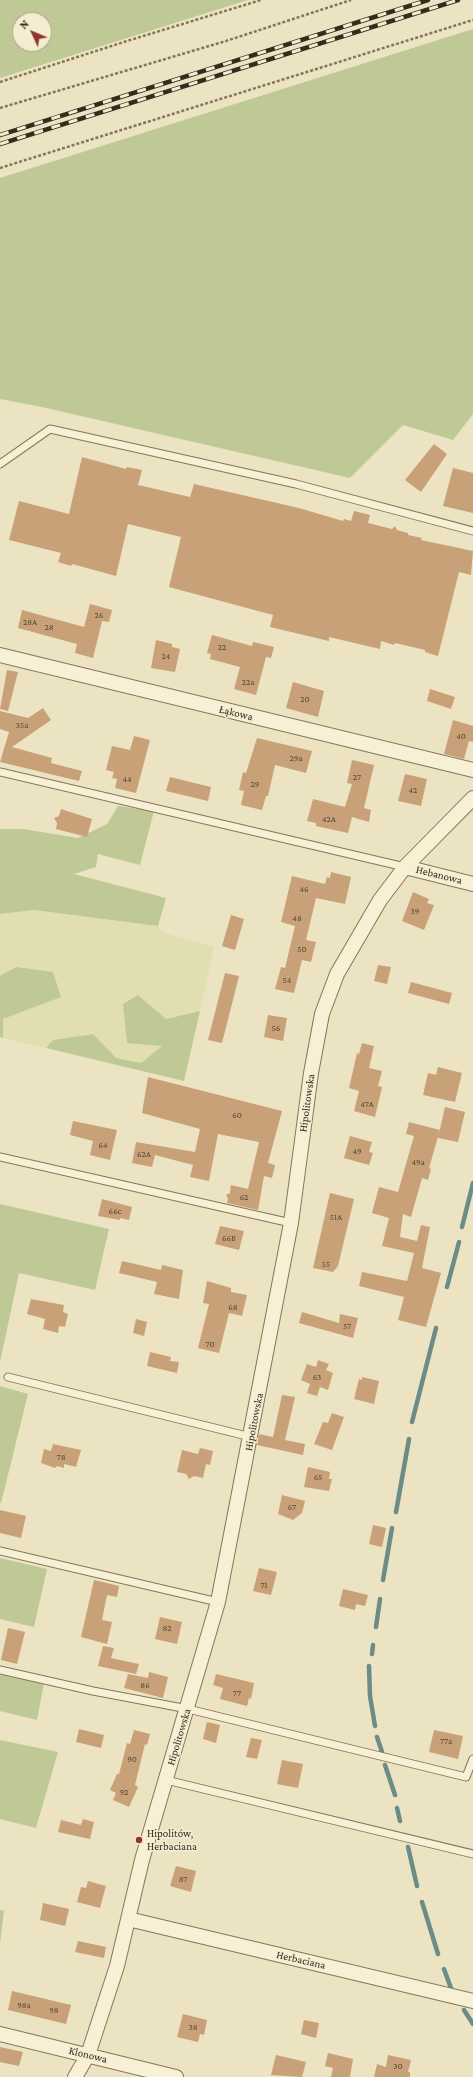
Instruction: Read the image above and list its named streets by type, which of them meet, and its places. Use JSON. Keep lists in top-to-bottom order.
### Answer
{
  "streets": {
    "street": [
      "Łąkowa",
      "Hebanowa",
      "Hipolitowska",
      "Herbaciana",
      "Klonowa"
    ]
  },
  "crossings": [
    ["Hebanowa", "Hipolitowska"],
    ["Hipolitowska", "Herbaciana"],
    ["Hipolitowska", "Klonowa"]
  ],
  "places": ["Hipolitów, Herbaciana"],
  "house_numbers": [
    "26",
    "28A",
    "28",
    "22",
    "24",
    "22a",
    "20",
    "35a",
    "40",
    "29a",
    "27",
    "44",
    "29",
    "42",
    "42A",
    "46",
    "39",
    "48",
    "50",
    "54",
    "56",
    "47A",
    "60",
    "64",
    "49",
    "62A",
    "49a",
    "62",
    "66c",
    "51A",
    "66B",
    "55",
    "68",
    "57",
    "70",
    "63",
    "78",
    "65",
    "67",
    "71",
    "82",
    "86",
    "77",
    "77a",
    "90",
    "92",
    "87",
    "98a",
    "98",
    "38",
    "30"
  ],
  "north": "top left"
}
